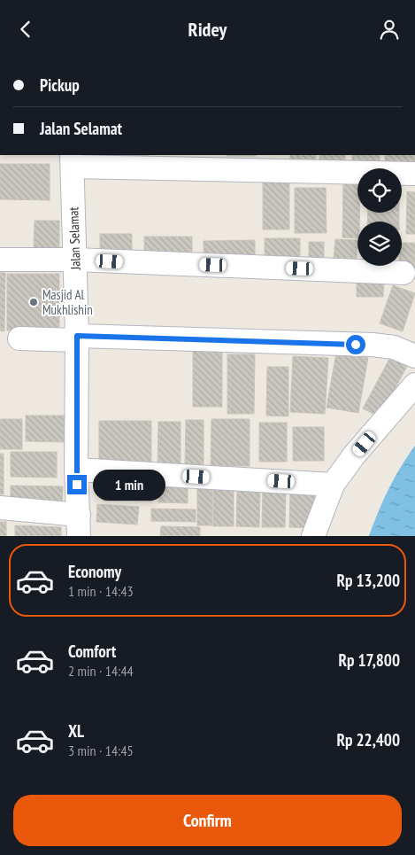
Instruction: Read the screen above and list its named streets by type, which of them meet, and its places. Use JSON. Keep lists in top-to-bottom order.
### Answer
{
  "streets": {
    "street": ["Jalan Selamat"]
  },
  "places": ["Masjid Al Mukhlishin"],
  "page": {
    "header": "Ridey",
    "banner": ["Pickup", "Jalan Selamat"],
    "bubble": "1 min",
    "list": [
      {
        "name": "Economy",
        "note": "1 min · 14:43",
        "value": "Rp 13,200"
      },
      {
        "name": "Comfort",
        "note": "2 min · 14:44",
        "value": "Rp 17,800"
      },
      {
        "name": "XL",
        "note": "3 min · 14:45",
        "value": "Rp 22,400"
      }
    ],
    "buttons": "Confirm"
  }
}
